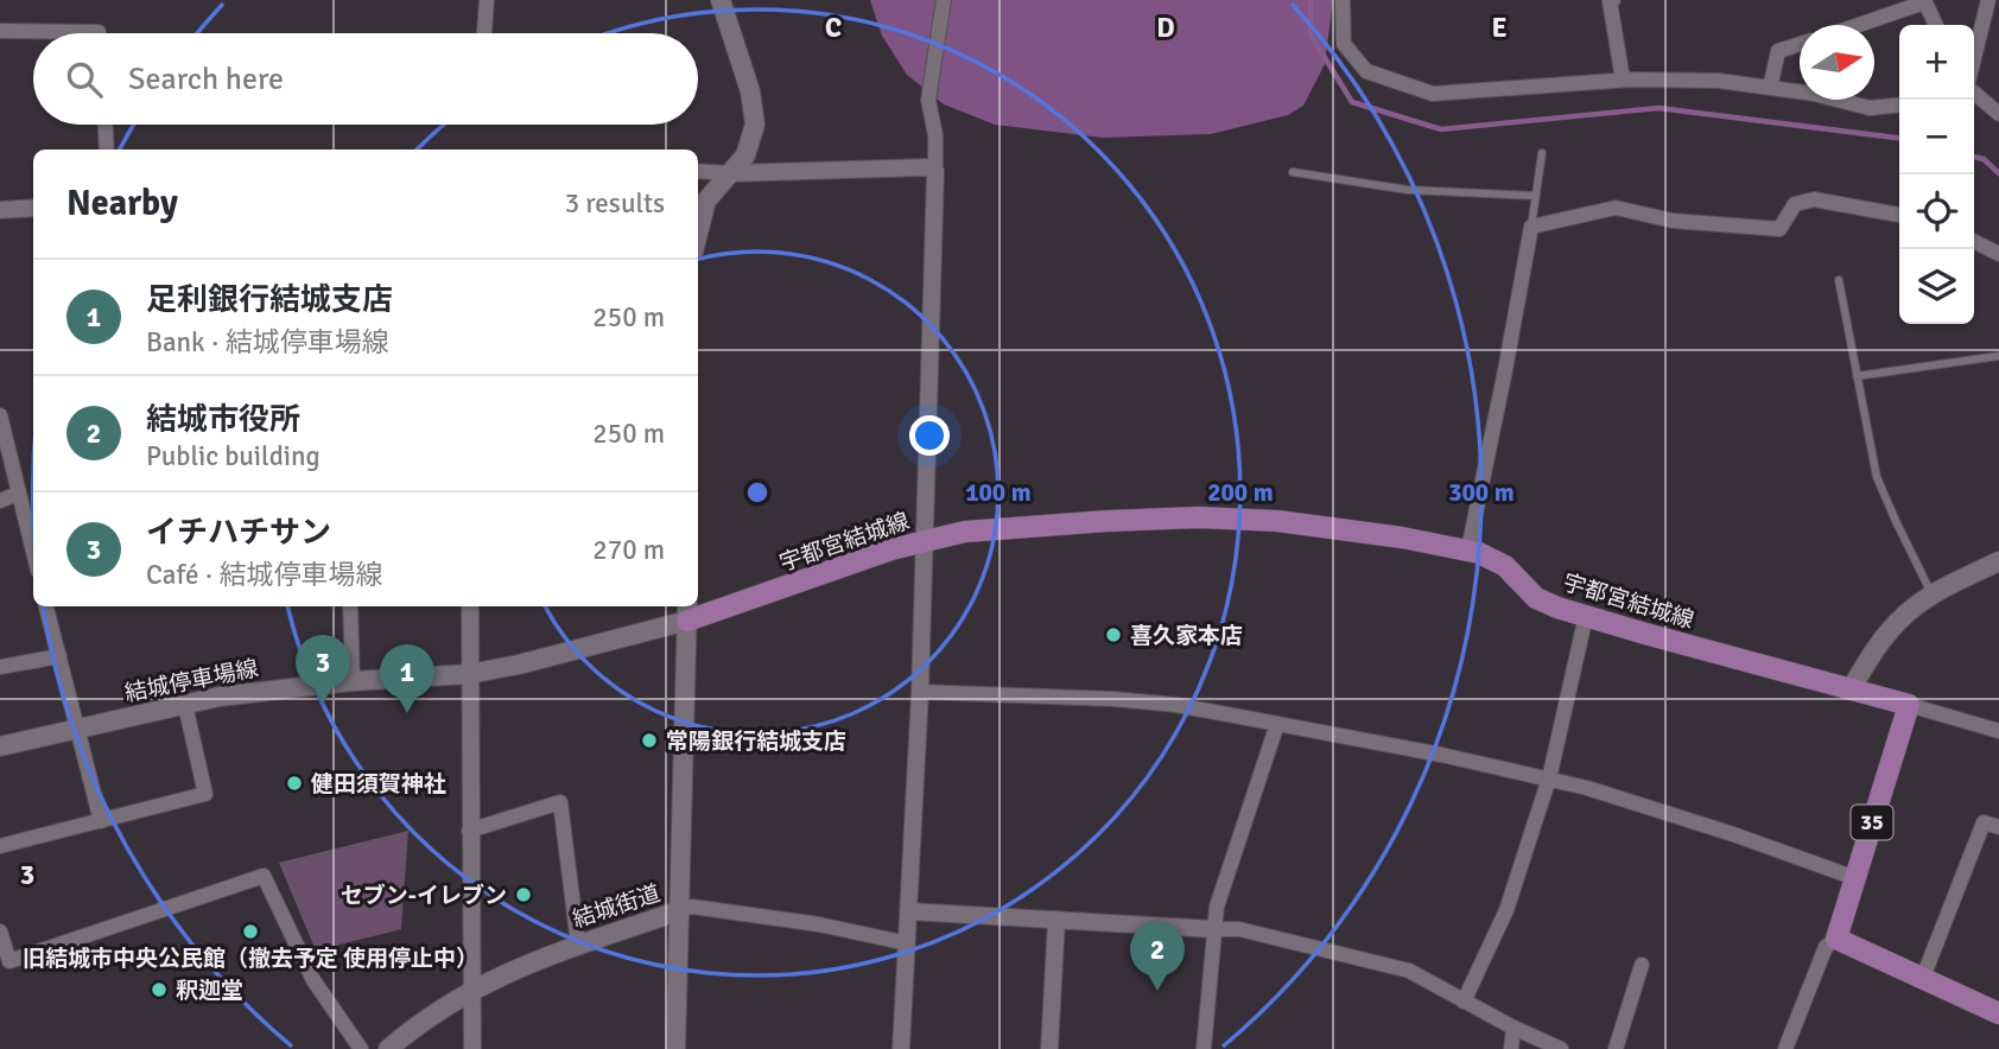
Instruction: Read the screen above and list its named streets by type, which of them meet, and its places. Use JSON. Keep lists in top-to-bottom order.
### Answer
{
  "streets": {
    "main road": [
      "宇都宮結城線",
      "結城停車場線",
      "35",
      "結城街道"
    ]
  },
  "crossings": [
    ["宇都宮結城線", "結城停車場線"],
    ["宇都宮結城線", "35"],
    ["宇都宮結城線", "結城街道"],
    ["結城停車場線", "結城街道"]
  ],
  "places": [
    "喜久家本店",
    "常陽銀行結城支店",
    "健田須賀神社",
    "セブン-イレブン",
    "旧結城市中央公民館（撤去予定 使用停止中）",
    "釈迦堂"
  ],
  "north": "right",
  "page": {
    "map_buttons": ["+", "−"],
    "search": "Search here",
    "heading": ["Nearby", "3 results"],
    "list": [
      {
        "mark": "1",
        "name": "足利銀行結城支店",
        "note": "Bank · 結城停車場線",
        "value": "250 m"
      },
      {
        "mark": "2",
        "name": "結城市役所",
        "note": "Public building",
        "value": "250 m"
      },
      {
        "mark": "3",
        "name": "イチハチサン",
        "note": "Café · 結城停車場線",
        "value": "270 m"
      }
    ],
    "pins": ["3", "1", "2"]
  },
  "grid": {
    "columns": ["C", "D", "E"],
    "rows": ["3"]
  },
  "rings": ["100 m", "200 m", "300 m"]
}
